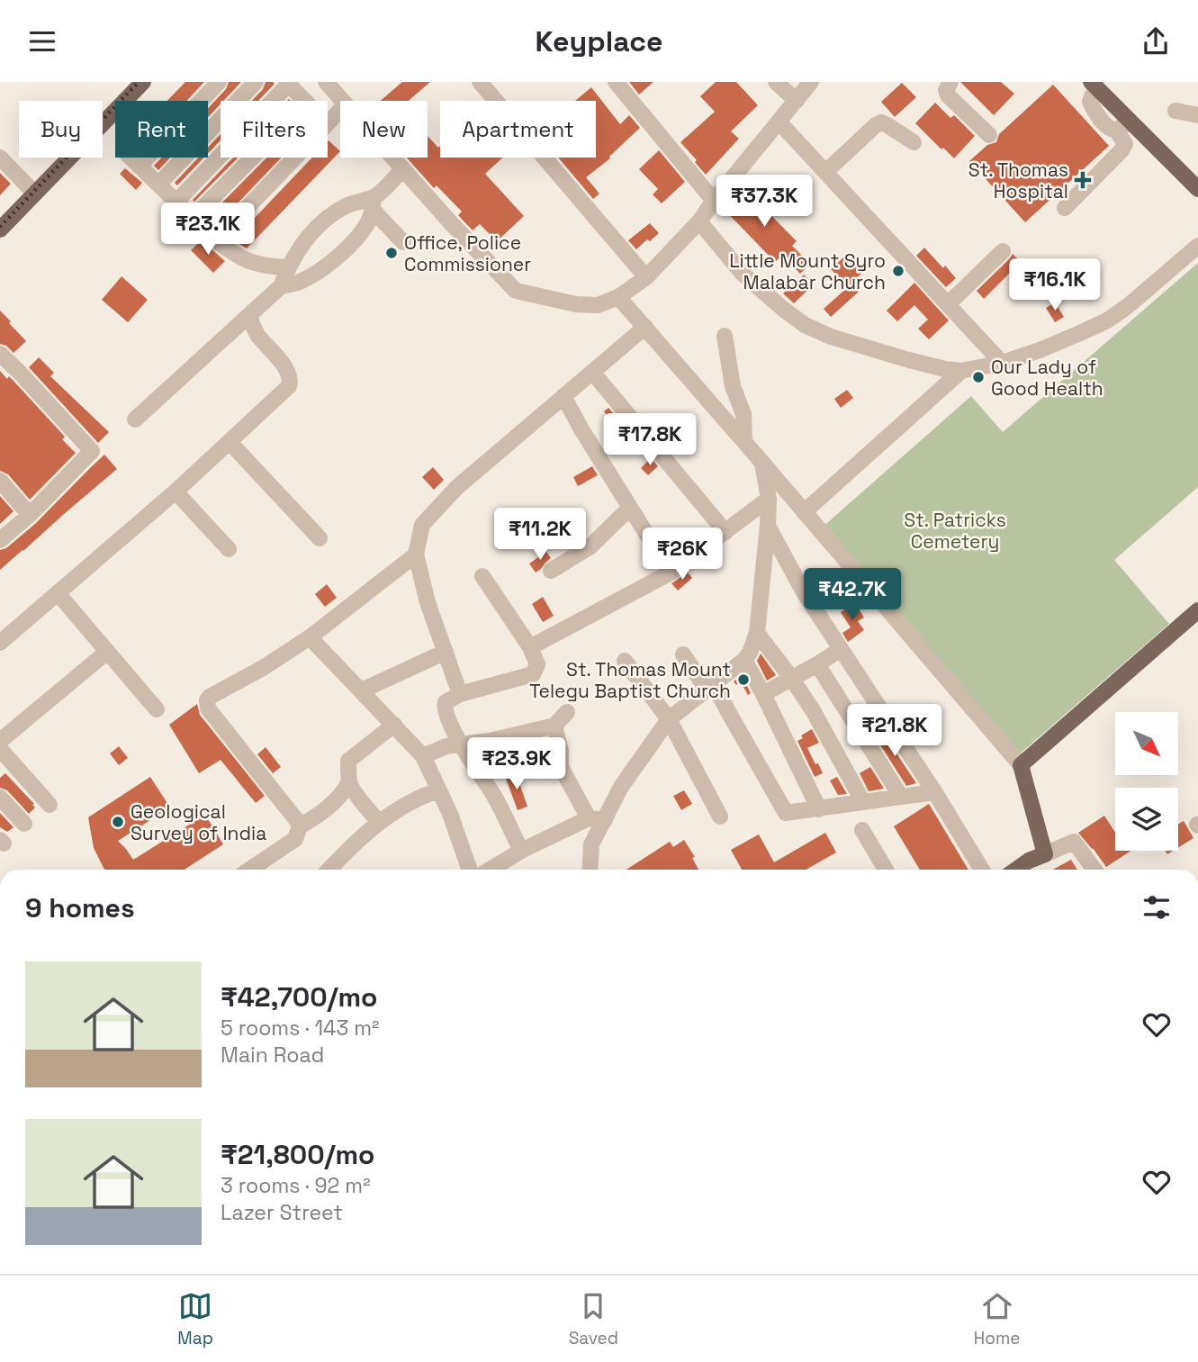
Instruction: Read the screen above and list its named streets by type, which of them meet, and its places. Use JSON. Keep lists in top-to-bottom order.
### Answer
{
  "parks": ["St. Patricks Cemetery"],
  "places": {
    "health": ["St. Thomas Hospital"],
    "other": [
      "Office, Police Commissioner",
      "Little Mount Syro Malabar Church",
      "Our Lady of Good Health",
      "St. Thomas Mount Telegu Baptist Church",
      "Geological Survey of India"
    ]
  },
  "north": "bottom right",
  "page": {
    "header": "Keyplace",
    "chip": [
      "Buy",
      "Rent",
      "Filters",
      "New",
      "Apartment"
    ],
    "price": [
      "₹37.3K",
      "₹23.1K",
      "₹16.1K",
      "₹17.8K",
      "₹11.2K",
      "₹26K",
      "₹42.7K",
      "₹21.8K",
      "₹23.9K"
    ],
    "heading": "9 homes",
    "list": [
      {
        "name": "₹42,700/mo",
        "note": "5 rooms · 143 m² · Main Road"
      },
      {
        "name": "₹21,800/mo",
        "note": "3 rooms · 92 m² · Lazer Street"
      }
    ],
    "tabs": ["Map", "Saved", "Home"]
  }
}
